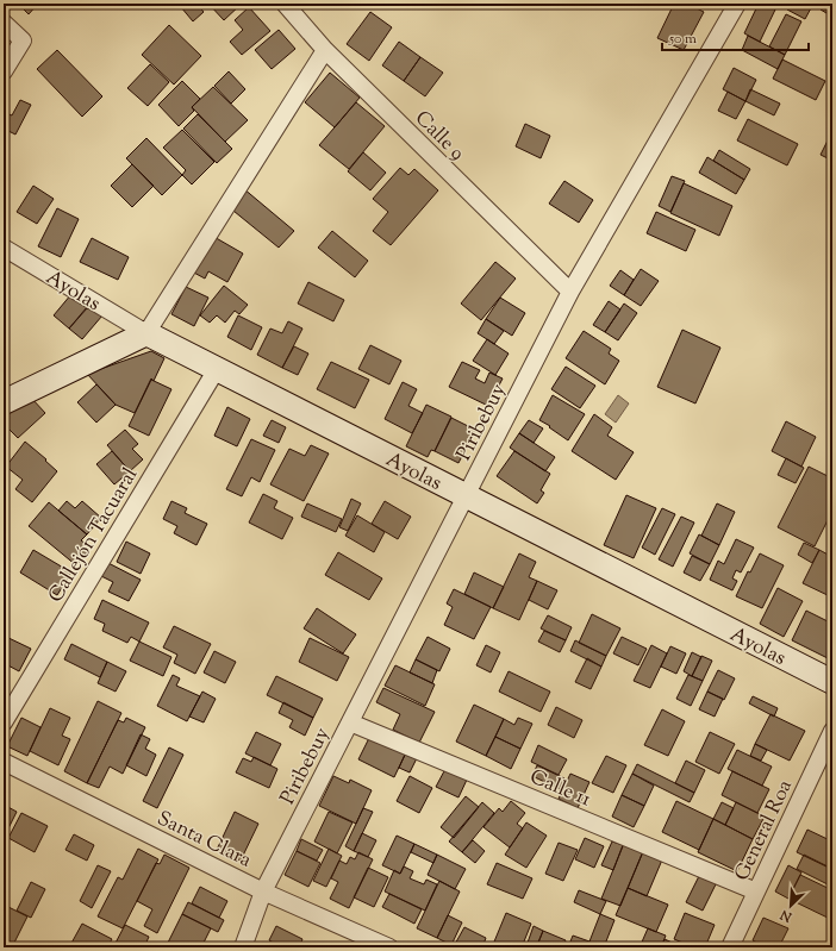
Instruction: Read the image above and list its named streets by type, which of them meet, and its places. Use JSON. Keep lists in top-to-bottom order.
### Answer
{
  "streets": {
    "street": [
      "Calle 9",
      "Ayolas",
      "Piribebuy",
      "Callejón Tacuaral",
      "Calle 11",
      "General Roa",
      "Santa Clara"
    ]
  },
  "crossings": [
    ["Calle 9", "Piribebuy"],
    ["Ayolas", "Piribebuy"],
    ["Ayolas", "Callejón Tacuaral"],
    ["Piribebuy", "Calle 11"],
    ["Piribebuy", "Santa Clara"],
    ["Calle 11", "General Roa"]
  ],
  "scale_bar": "50 m",
  "north": "bottom left"
}
